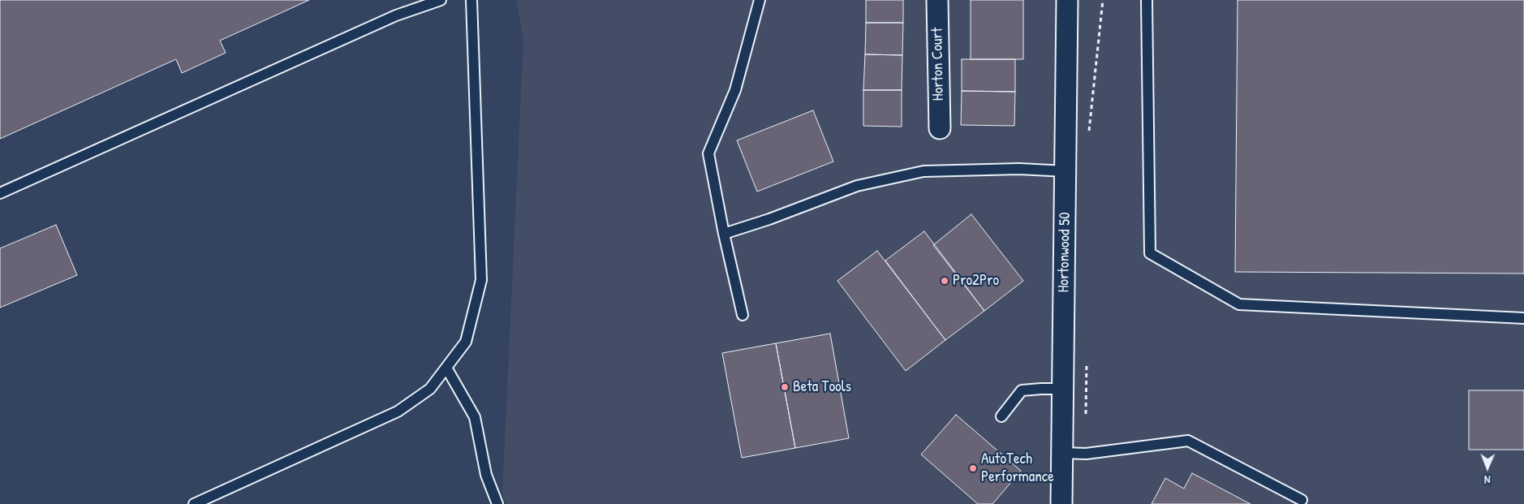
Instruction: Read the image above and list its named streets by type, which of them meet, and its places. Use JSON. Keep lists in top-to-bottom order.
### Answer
{
  "streets": {
    "street": ["Horton Court", "Hortonwood 50"]
  },
  "places": ["Pro2Pro", "Beta Tools", "AutoTech Performance"],
  "north": "bottom"
}
